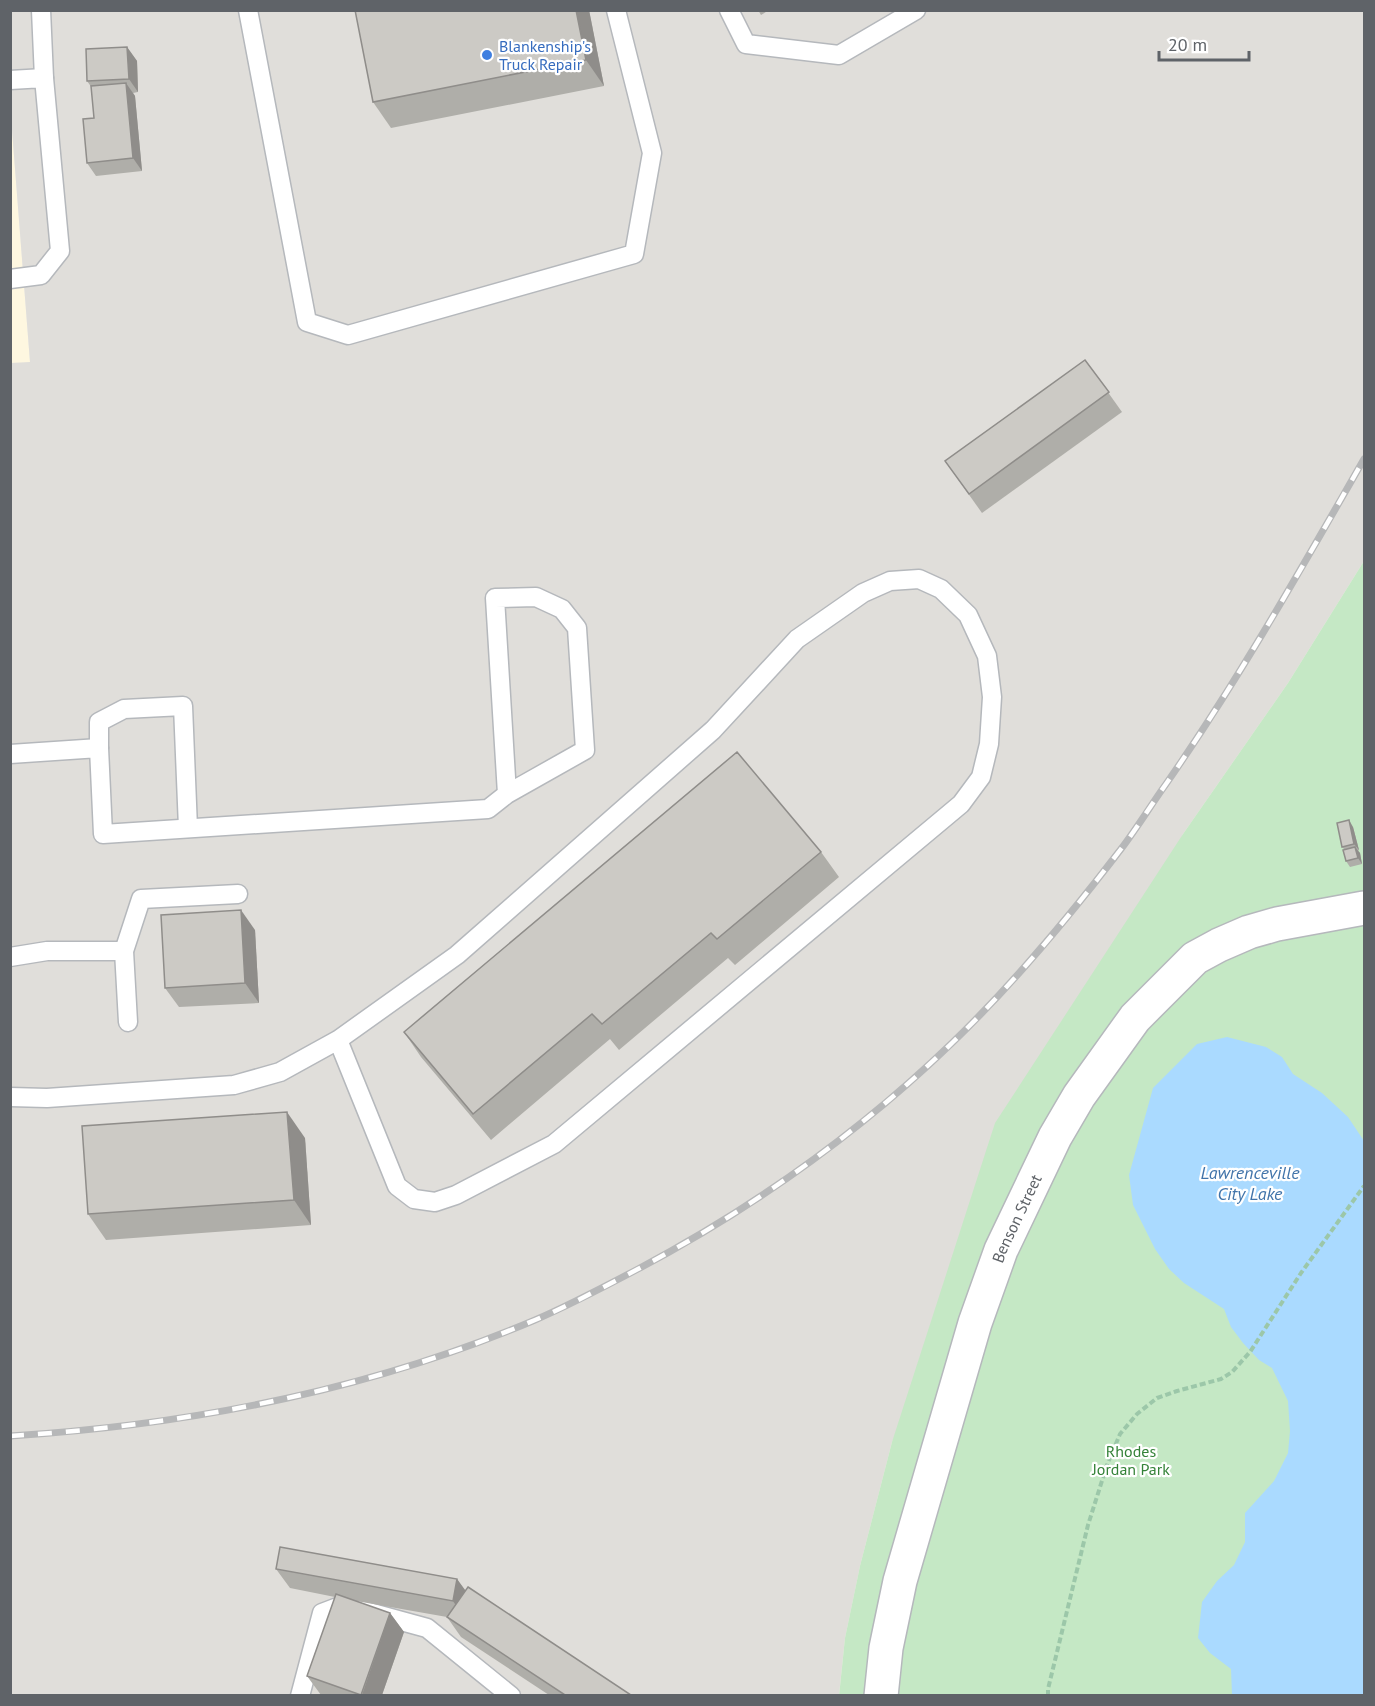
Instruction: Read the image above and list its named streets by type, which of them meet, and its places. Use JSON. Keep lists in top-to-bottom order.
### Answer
{
  "streets": {
    "street": ["Benson Street"]
  },
  "water": ["Lawrenceville City Lake"],
  "parks": ["Rhodes Jordan Park"],
  "places": ["Blankenship's Truck Repair"],
  "scale_bar": "20 m"
}
